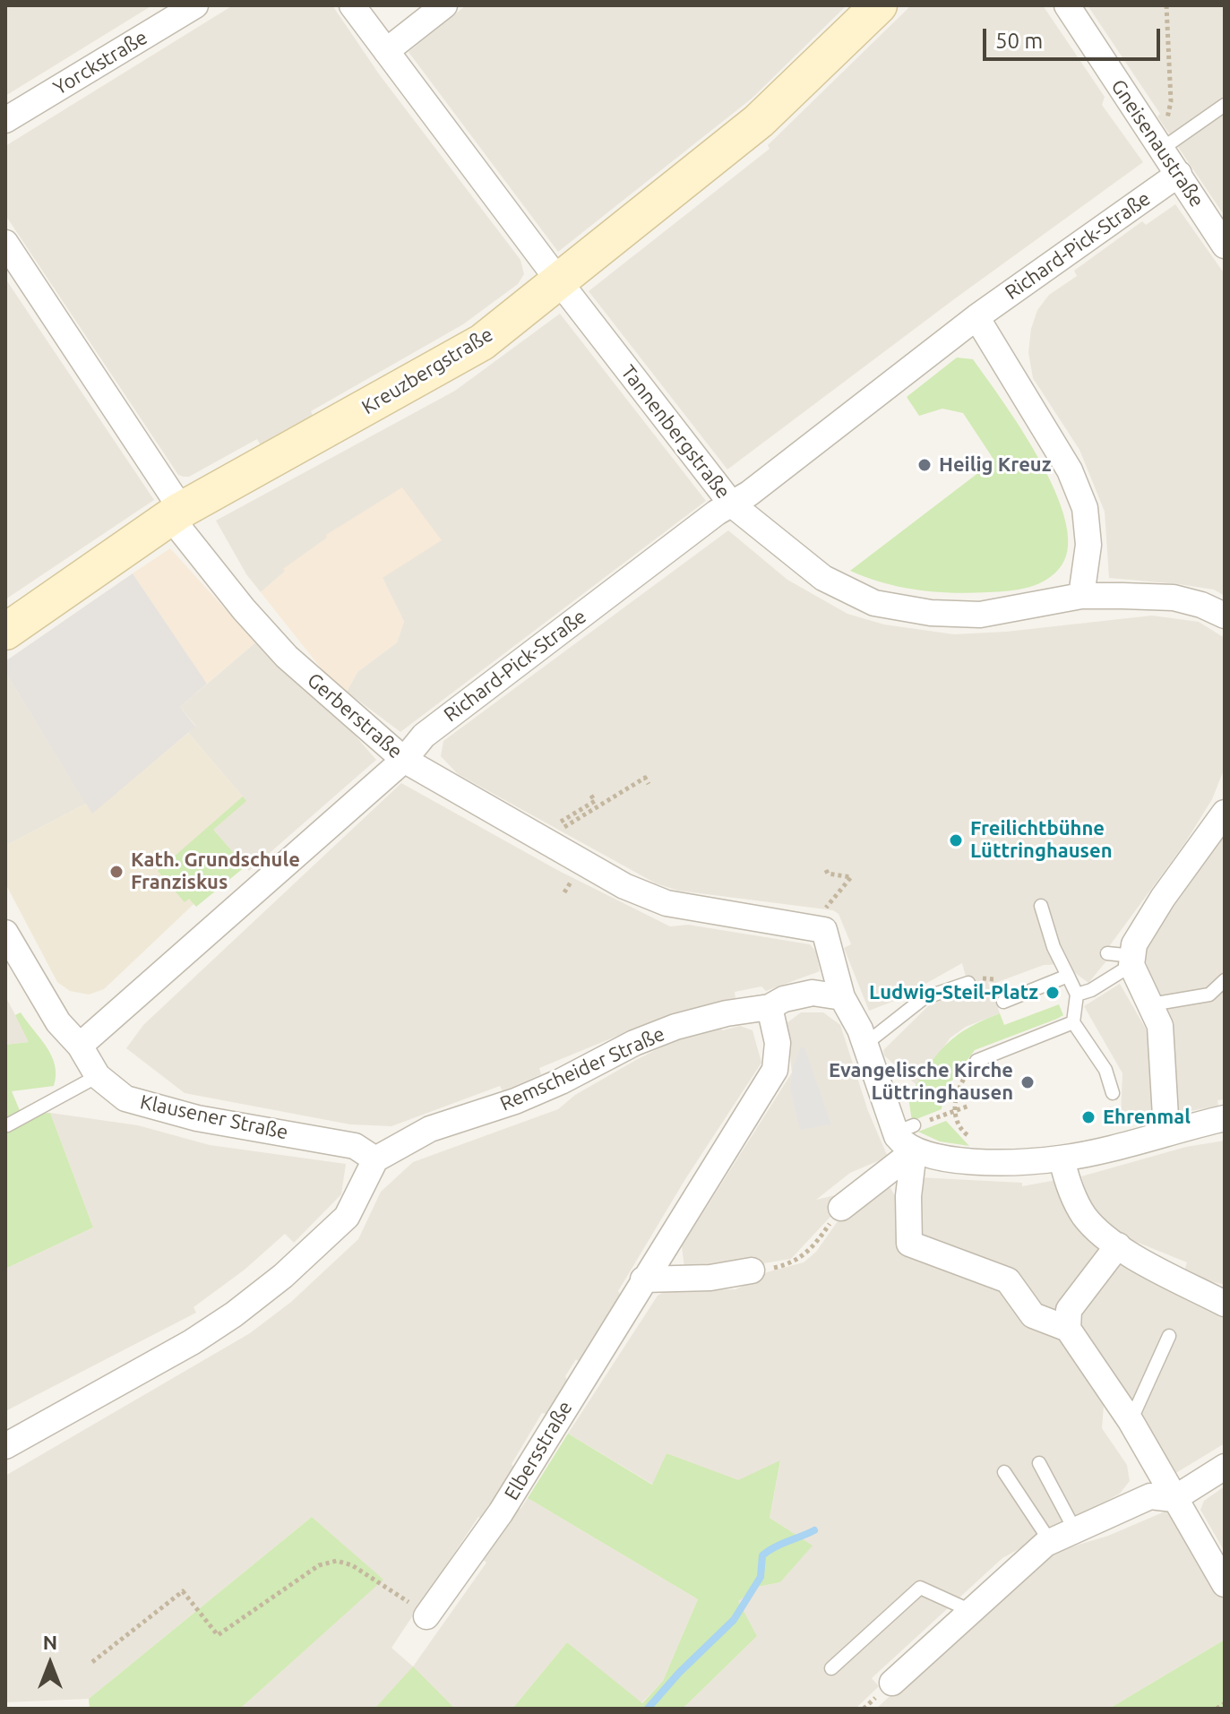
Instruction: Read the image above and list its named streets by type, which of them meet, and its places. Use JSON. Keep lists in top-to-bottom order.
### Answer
{
  "streets": {
    "main road": ["Kreuzbergstraße"],
    "street": [
      "Yorckstraße",
      "Gneisenaustraße",
      "Richard-Pick-Straße",
      "Tannenbergstraße",
      "Gerberstraße",
      "Remscheider Straße",
      "Klausener Straße",
      "Elbersstraße"
    ]
  },
  "crossings": [
    ["Gneisenaustraße", "Richard-Pick-Straße"],
    ["Richard-Pick-Straße", "Tannenbergstraße"],
    ["Richard-Pick-Straße", "Gerberstraße"],
    ["Richard-Pick-Straße", "Klausener Straße"],
    ["Kreuzbergstraße", "Tannenbergstraße"],
    ["Kreuzbergstraße", "Gerberstraße"],
    ["Gerberstraße", "Remscheider Straße"],
    ["Remscheider Straße", "Klausener Straße"],
    ["Remscheider Straße", "Elbersstraße"]
  ],
  "places": [
    "Heilig Kreuz",
    "Freilichtbühne Lüttringhausen",
    "Kath. Grundschule Franziskus",
    "Ludwig-Steil-Platz",
    "Evangelische Kirche Lüttringhausen",
    "Ehrenmal"
  ],
  "scale_bar": "50 m",
  "north": "top"
}
